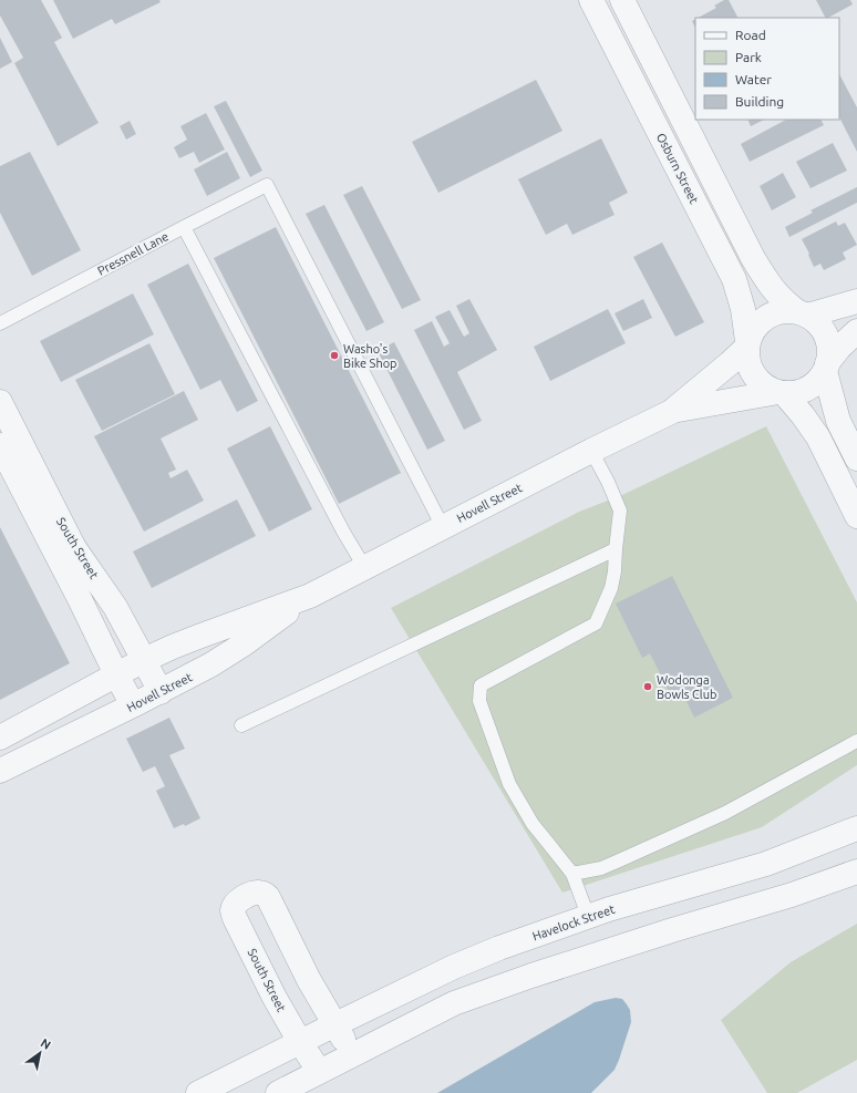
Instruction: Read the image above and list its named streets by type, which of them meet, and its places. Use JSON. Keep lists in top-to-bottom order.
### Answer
{
  "streets": {
    "street": [
      "Osburn Street",
      "Hovell Street",
      "South Street",
      "Havelock Street"
    ],
    "lane": ["Pressnell Lane"]
  },
  "crossings": [
    ["Osburn Street", "Hovell Street"],
    ["Pressnell Lane", "Hovell Street"],
    ["Hovell Street", "South Street"],
    ["South Street", "Havelock Street"]
  ],
  "places": ["Washo's Bike Shop", "Wodonga Bowls Club"],
  "legend": [
    "Road",
    "Park",
    "Water",
    "Building"
  ],
  "north": "top right"
}
